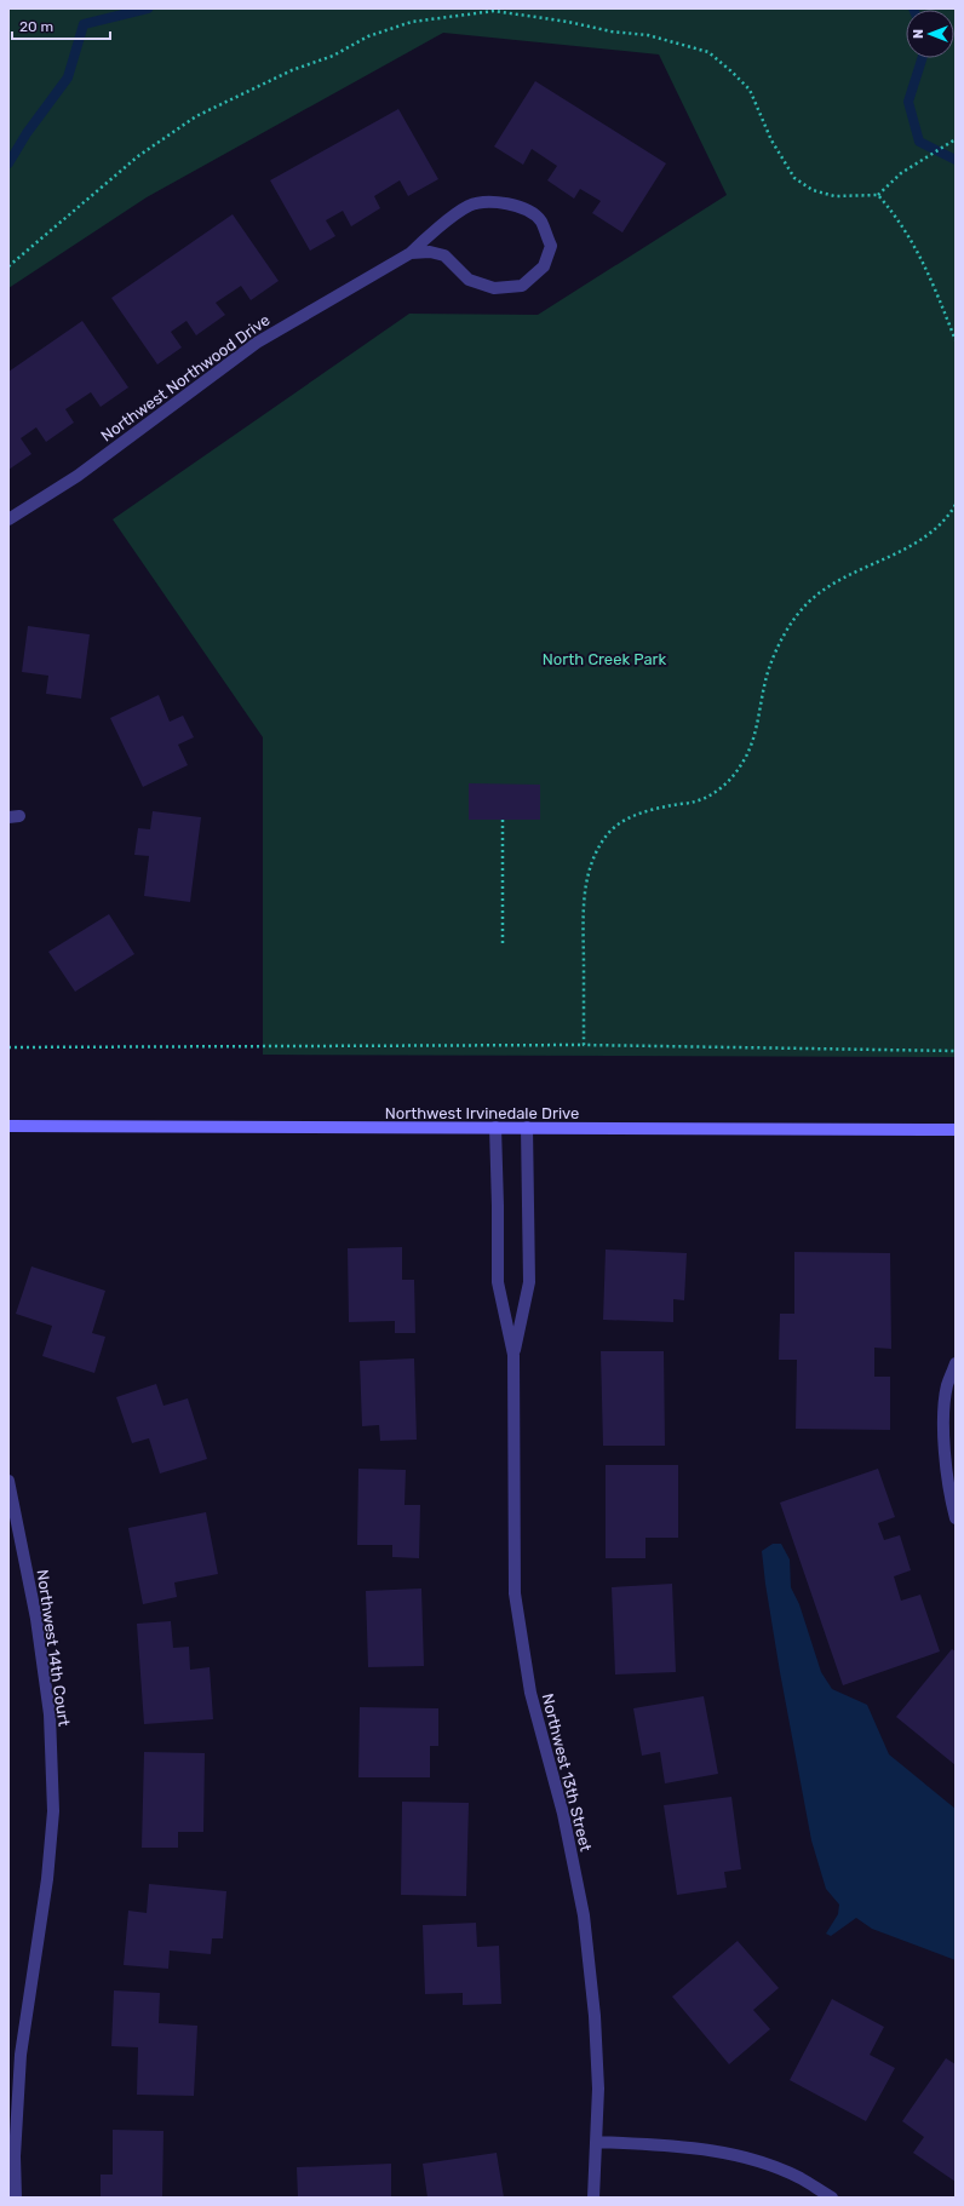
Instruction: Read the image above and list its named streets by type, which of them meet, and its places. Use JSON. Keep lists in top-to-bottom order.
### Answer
{
  "streets": {
    "main road": ["Northwest Irvinedale Drive"],
    "street": ["Northwest Northwood Drive", "Northwest 14th Court", "Northwest 13th Street"]
  },
  "crossings": [
    ["Northwest Irvinedale Drive", "Northwest 13th Street"]
  ],
  "parks": ["North Creek Park"],
  "scale_bar": "20 m",
  "north": "left"
}
